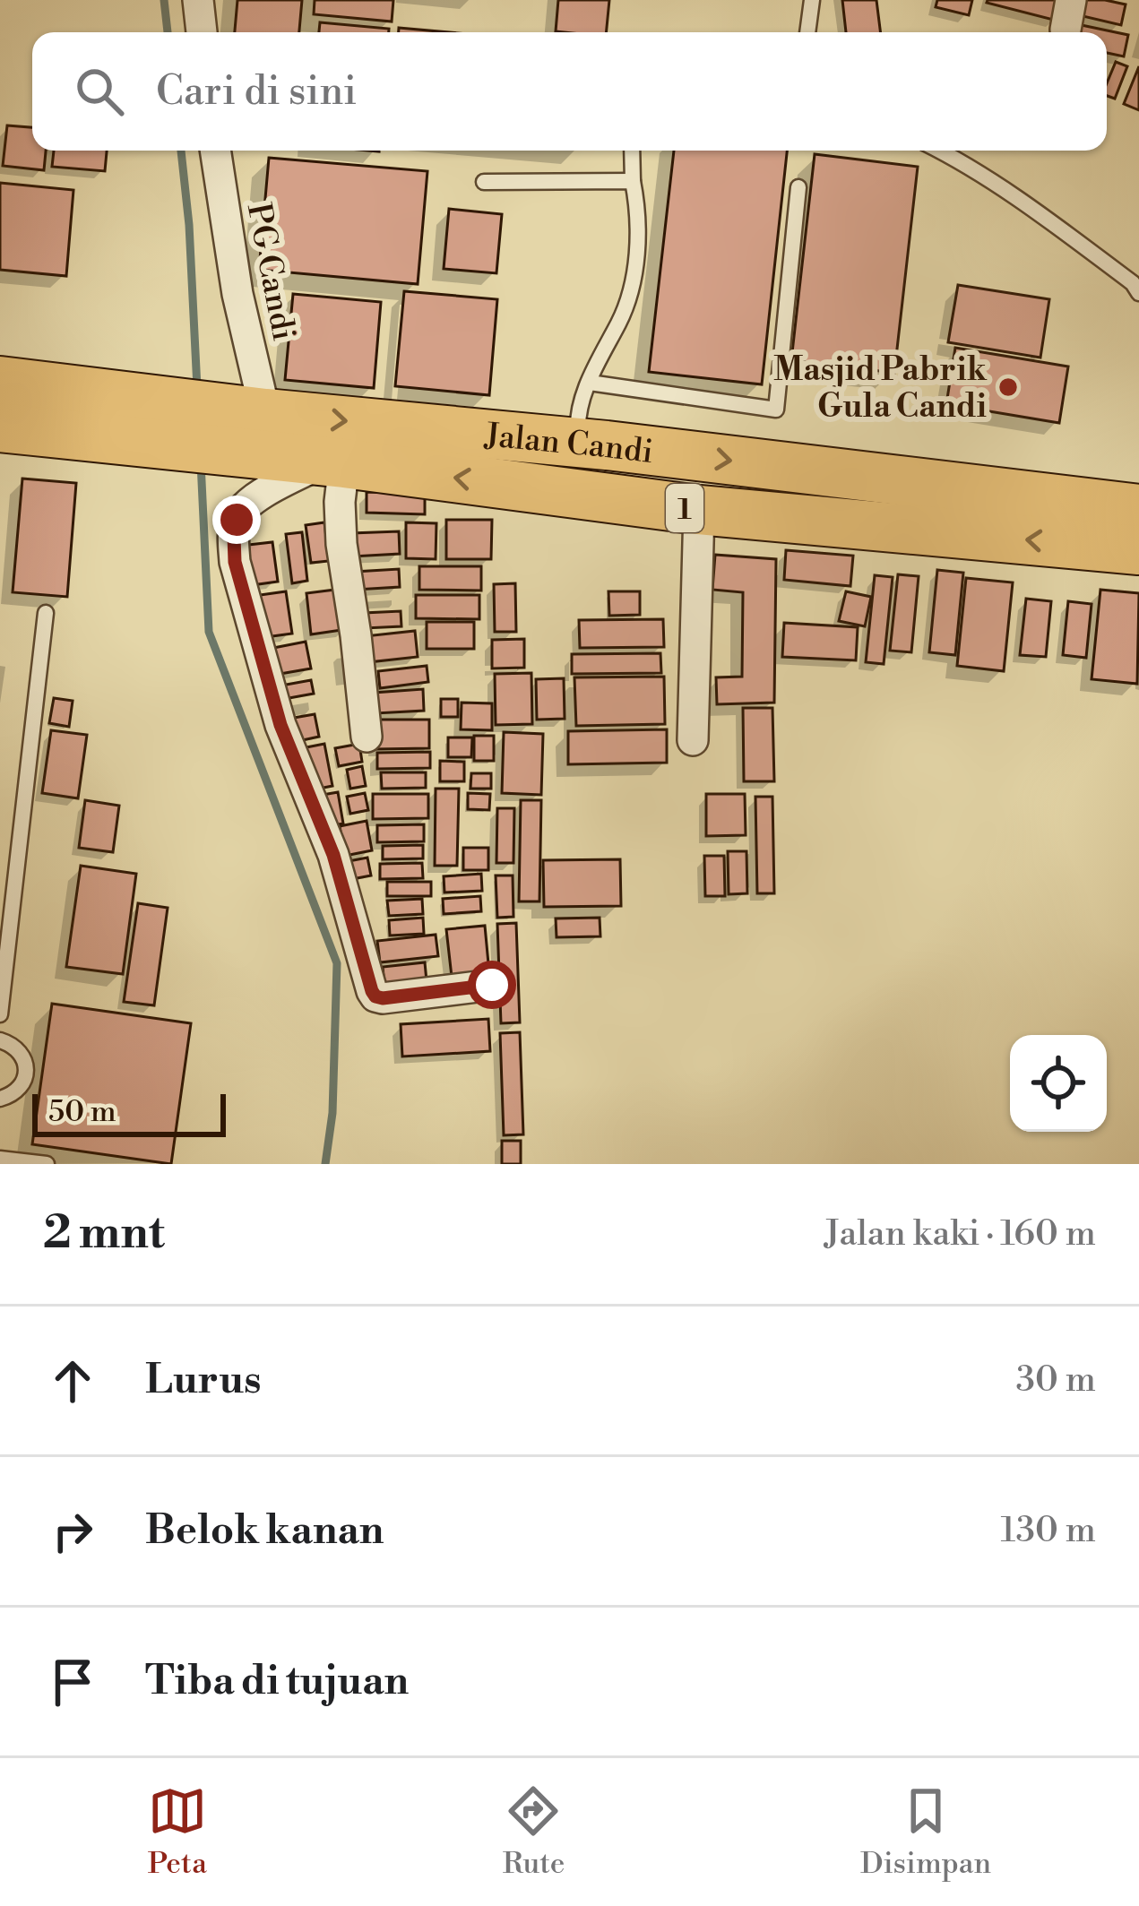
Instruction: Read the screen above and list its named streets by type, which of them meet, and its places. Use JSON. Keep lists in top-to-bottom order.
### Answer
{
  "streets": {
    "highway": ["Jalan Candi", "1"],
    "street": ["PG Candi"]
  },
  "crossings": [
    ["PG Candi", "Jalan Candi"]
  ],
  "places": ["Masjid Pabrik Gula Candi"],
  "scale_bar": "50 m",
  "page": {
    "search": "Cari di sini",
    "scale": "50 m",
    "heading": ["2 mnt", "Jalan kaki · 160 m"],
    "list": [
      ["Lurus", "30 m"],
      ["Belok kanan", "130 m"],
      "Tiba di tujuan"
    ],
    "nav": ["Peta", "Rute", "Disimpan"]
  }
}
